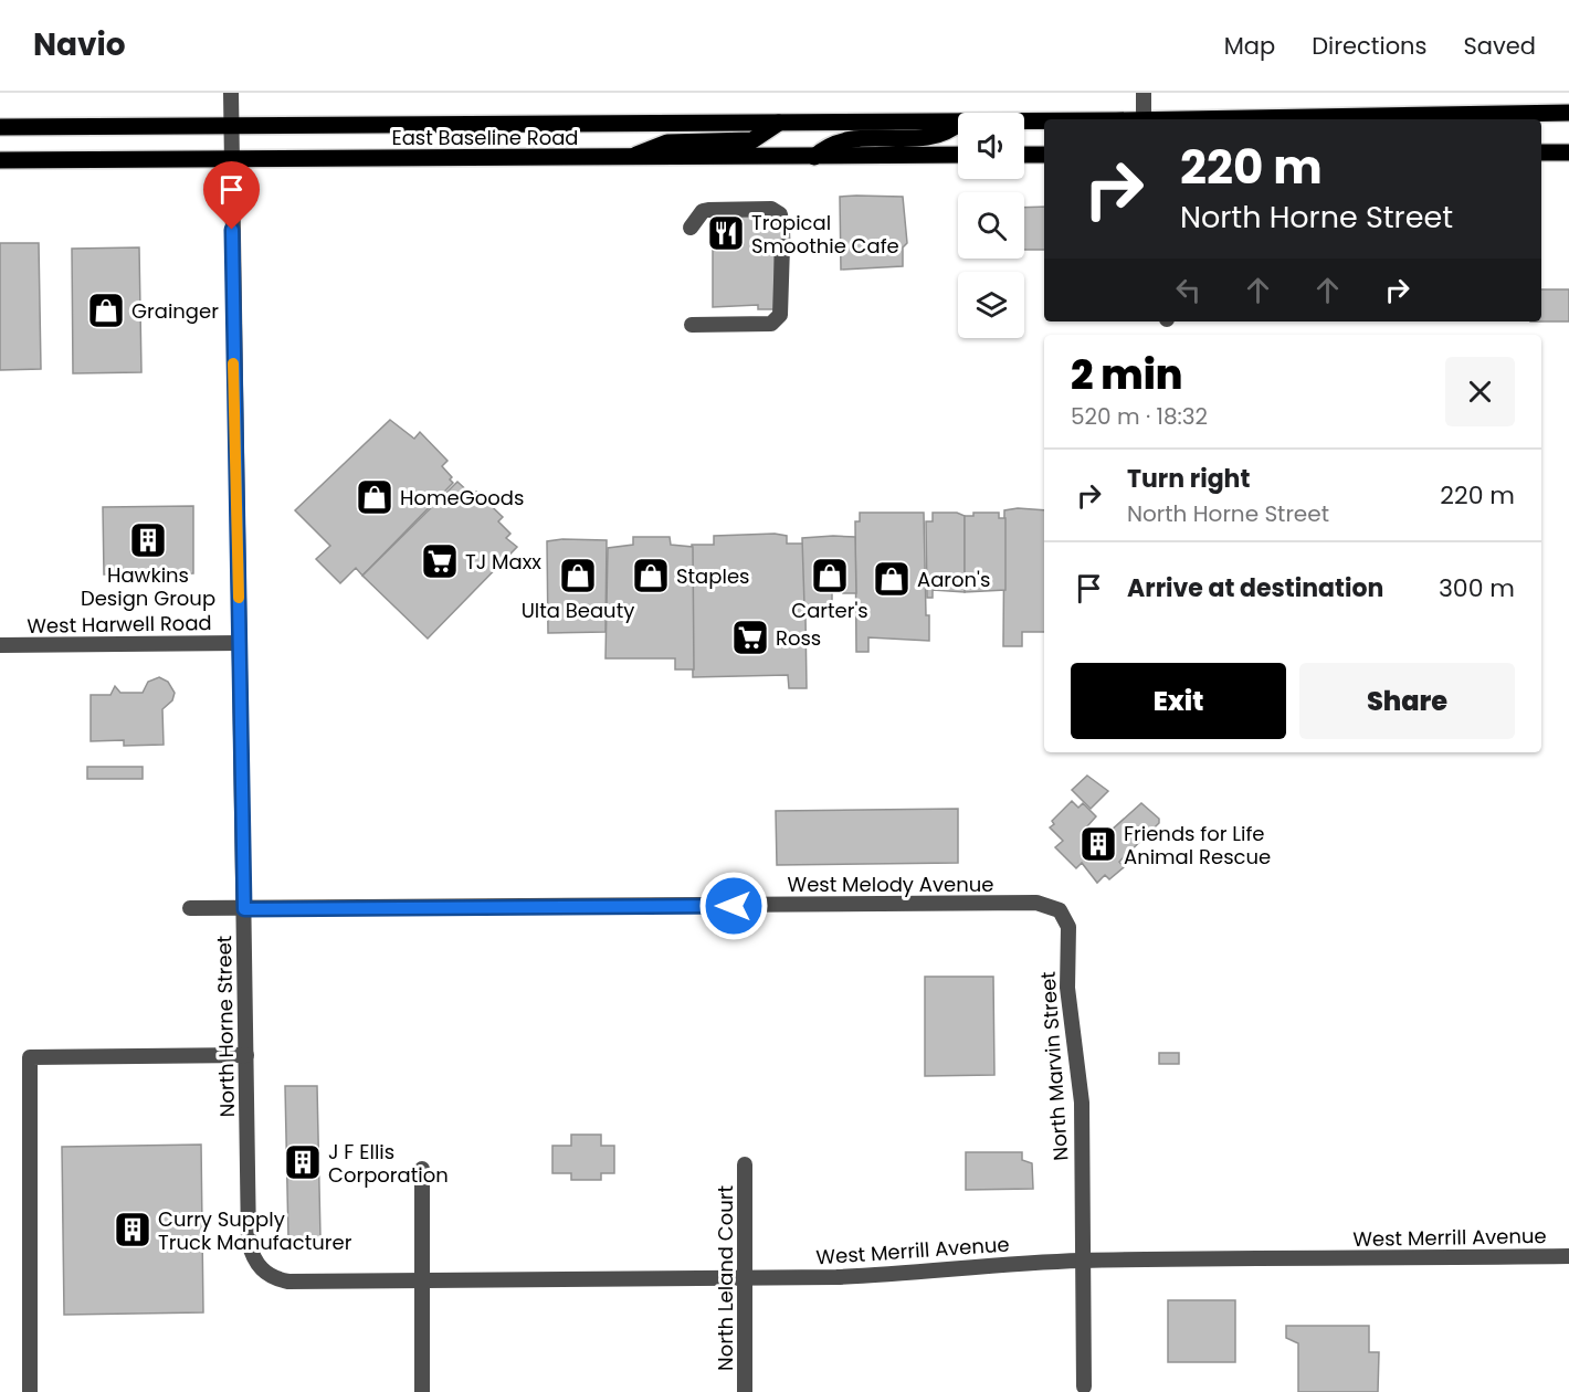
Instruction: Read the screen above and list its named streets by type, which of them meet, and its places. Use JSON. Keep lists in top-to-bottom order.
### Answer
{
  "streets": {
    "main road": ["East Baseline Road"],
    "street": [
      "West Harwell Road",
      "West Melody Avenue",
      "North Horne Street",
      "North Marvin Street",
      "West Merrill Avenue",
      "North Leland Court"
    ]
  },
  "crossings": [
    ["East Baseline Road", "North Horne Street"],
    ["West Harwell Road", "North Horne Street"],
    ["West Melody Avenue", "North Horne Street"],
    ["West Melody Avenue", "North Marvin Street"],
    ["North Horne Street", "West Merrill Avenue"],
    ["North Marvin Street", "West Merrill Avenue"],
    ["West Merrill Avenue", "North Leland Court"]
  ],
  "places": {
    "restaurant": ["Tropical Smoothie Cafe"],
    "shop": [
      "Grainger",
      "HomeGoods",
      "Ulta Beauty",
      "Staples",
      "Carter's",
      "Aaron's"
    ],
    "building": [
      "Hawkins Design Group",
      "Friends for Life Animal Rescue",
      "J F Ellis Corporation",
      "Curry Supply Truck Manufacturer"
    ],
    "supermarket": ["TJ Maxx", "Ross"]
  },
  "page": {
    "header": "Navio",
    "nav": ["Map", "Directions", "Saved"],
    "turn": ["220 m", "North Horne Street"],
    "heading": ["2 min", "520 m · 18:32"],
    "list": [
      {
        "name": "Turn right",
        "note": "North Horne Street",
        "value": "220 m"
      },
      {
        "name": "Arrive at destination",
        "value": "300 m"
      }
    ],
    "buttons": ["Exit", "Share"]
  }
}
